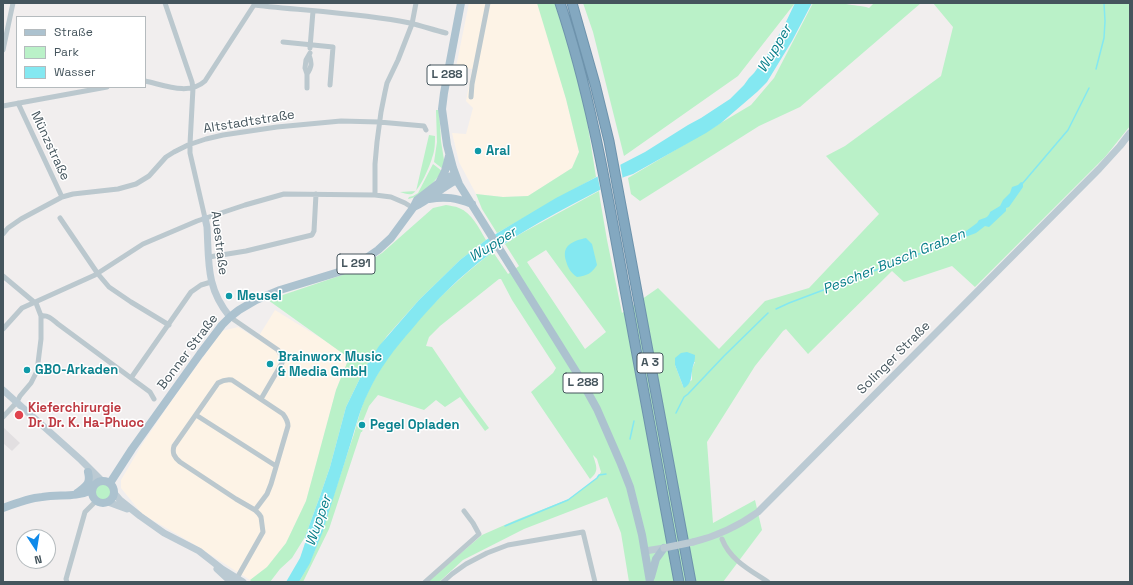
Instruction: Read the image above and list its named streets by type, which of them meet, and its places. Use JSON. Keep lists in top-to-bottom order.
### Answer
{
  "streets": {
    "highway": ["A 3"],
    "main road": [
      "L 288",
      "Auestraße",
      "L 291",
      "Bonner Straße",
      "Solinger Straße"
    ],
    "street": ["Altstadtstraße", "Münzstraße"]
  },
  "crossings": [
    ["L 288", "Bonner Straße"],
    ["L 288", "Solinger Straße"],
    ["Altstadtstraße", "Münzstraße"],
    ["Altstadtstraße", "Auestraße"],
    ["Auestraße", "Bonner Straße"]
  ],
  "water": ["Wupper", "Pescher Busch Graben"],
  "places": [
    "Aral",
    "Meusel",
    "Brainworx Music & Media GmbH",
    "GBO-Arkaden",
    "Kieferchirurgie Dr. Dr. K. Ha-Phuoc",
    "Pegel Opladen"
  ],
  "legend": ["Straße", "Park", "Wasser"],
  "north": "bottom"
}
